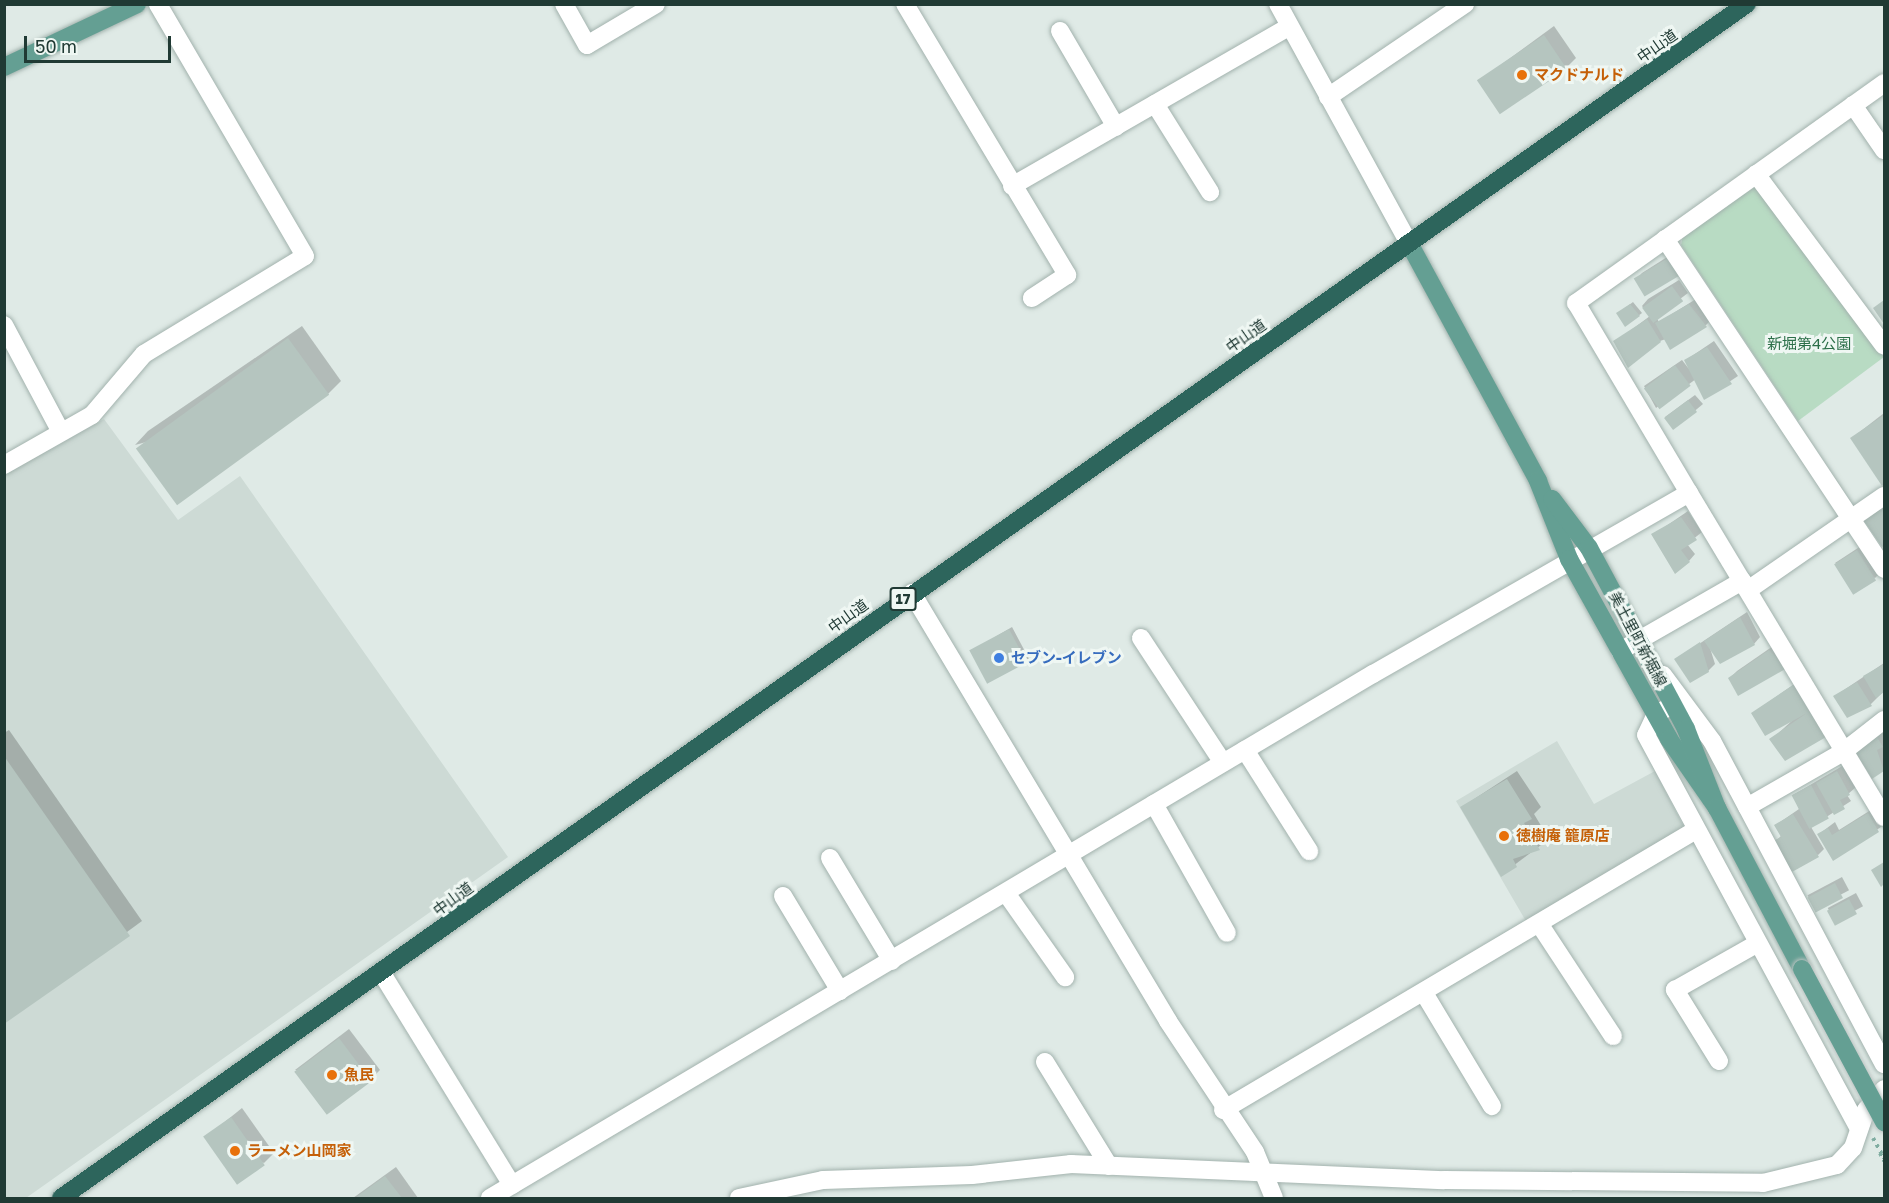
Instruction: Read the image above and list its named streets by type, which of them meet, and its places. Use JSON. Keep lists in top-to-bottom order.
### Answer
{
  "streets": {
    "highway": ["中山道", "17"],
    "main road": ["美土里町新堀線"]
  },
  "crossings": [
    ["中山道", "美土里町新堀線"]
  ],
  "parks": ["新堀第4公園"],
  "places": [
    "マクドナルド",
    "セブン-イレブン",
    "徳樹庵 籠原店",
    "魚民",
    "ラーメン山岡家"
  ],
  "scale_bar": "50 m"
}
